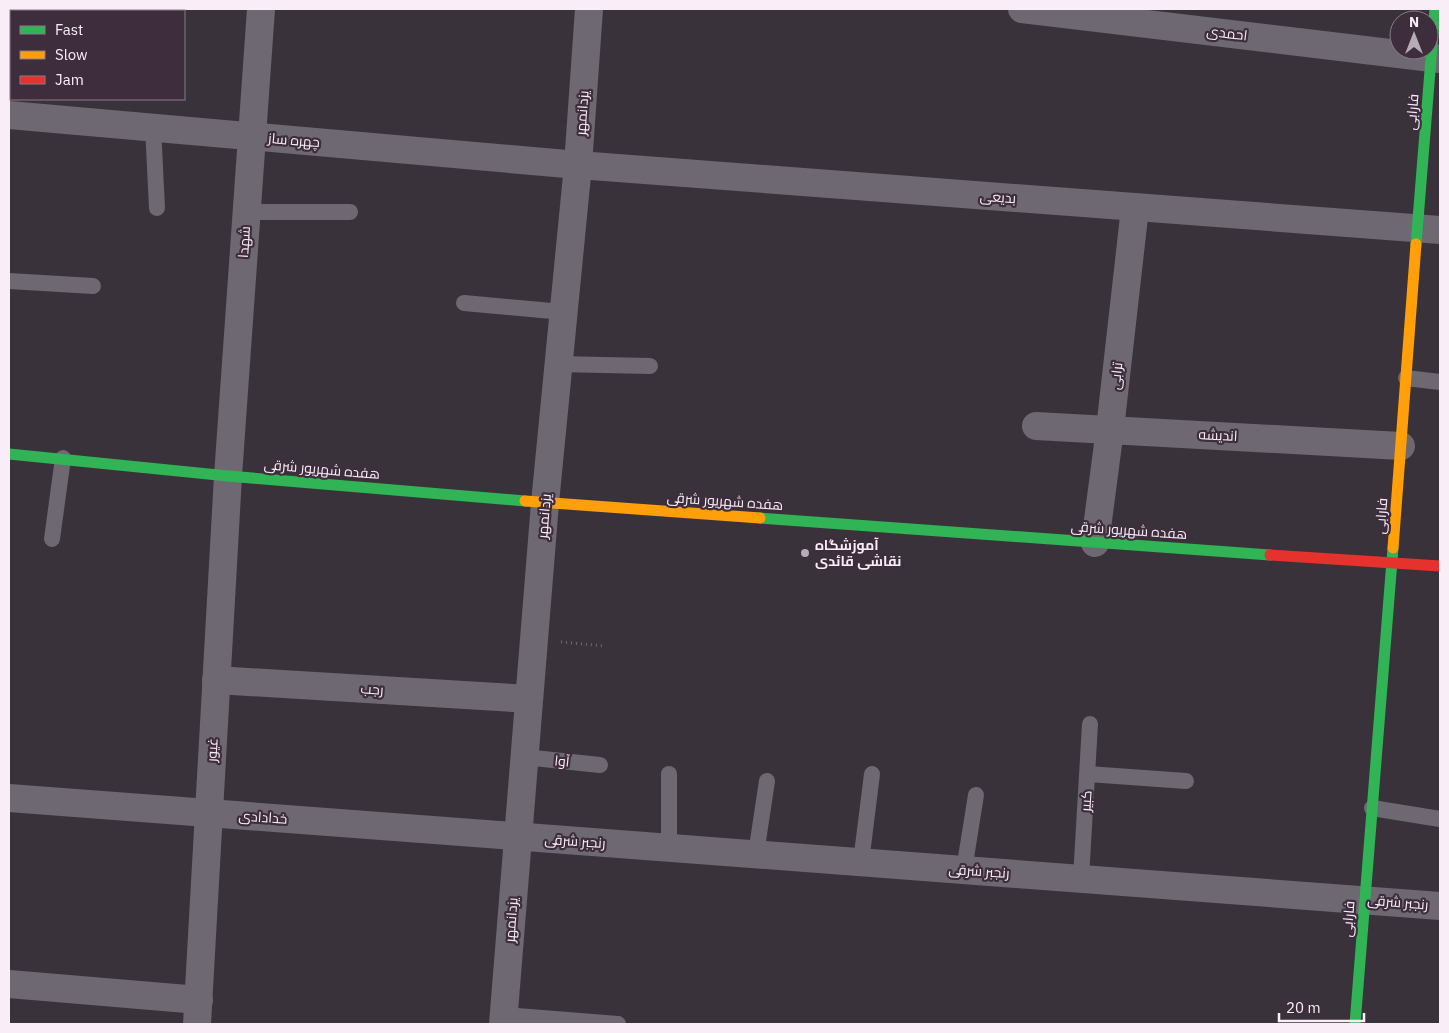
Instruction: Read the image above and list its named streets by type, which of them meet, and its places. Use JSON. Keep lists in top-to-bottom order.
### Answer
{
  "streets": {
    "street": [
      "احمدی",
      "فارابی",
      "یزدانمهر",
      "چهره ساز",
      "بدیعی",
      "شهدا",
      "ترابی",
      "اندیشه",
      "هفده شهریور شرقی",
      "رجب",
      "غیور",
      "خدادادی",
      "رنجبر شرقی"
    ],
    "lane": ["آوا", "کبیر"]
  },
  "crossings": [
    ["فارابی", "بدیعی"],
    ["فارابی", "اندیشه"],
    ["فارابی", "هفده شهریور شرقی"],
    ["فارابی", "رنجبر شرقی"],
    ["یزدانمهر", "چهره ساز"],
    ["یزدانمهر", "بدیعی"],
    ["یزدانمهر", "هفده شهریور شرقی"],
    ["یزدانمهر", "رجب"],
    ["یزدانمهر", "آوا"],
    ["یزدانمهر", "خدادادی"],
    ["یزدانمهر", "رنجبر شرقی"],
    ["چهره ساز", "بدیعی"],
    ["چهره ساز", "شهدا"],
    ["بدیعی", "ترابی"],
    ["شهدا", "هفده شهریور شرقی"],
    ["شهدا", "غیور"],
    ["ترابی", "اندیشه"],
    ["ترابی", "هفده شهریور شرقی"],
    ["هفده شهریور شرقی", "غیور"],
    ["رجب", "غیور"],
    ["غیور", "خدادادی"],
    ["کبیر", "رنجبر شرقی"],
    ["خدادادی", "رنجبر شرقی"]
  ],
  "places": ["آموزشگاه نقاشی قائدی"],
  "legend": ["Fast", "Slow", "Jam"],
  "scale_bar": "20 m",
  "north": "top"
}
